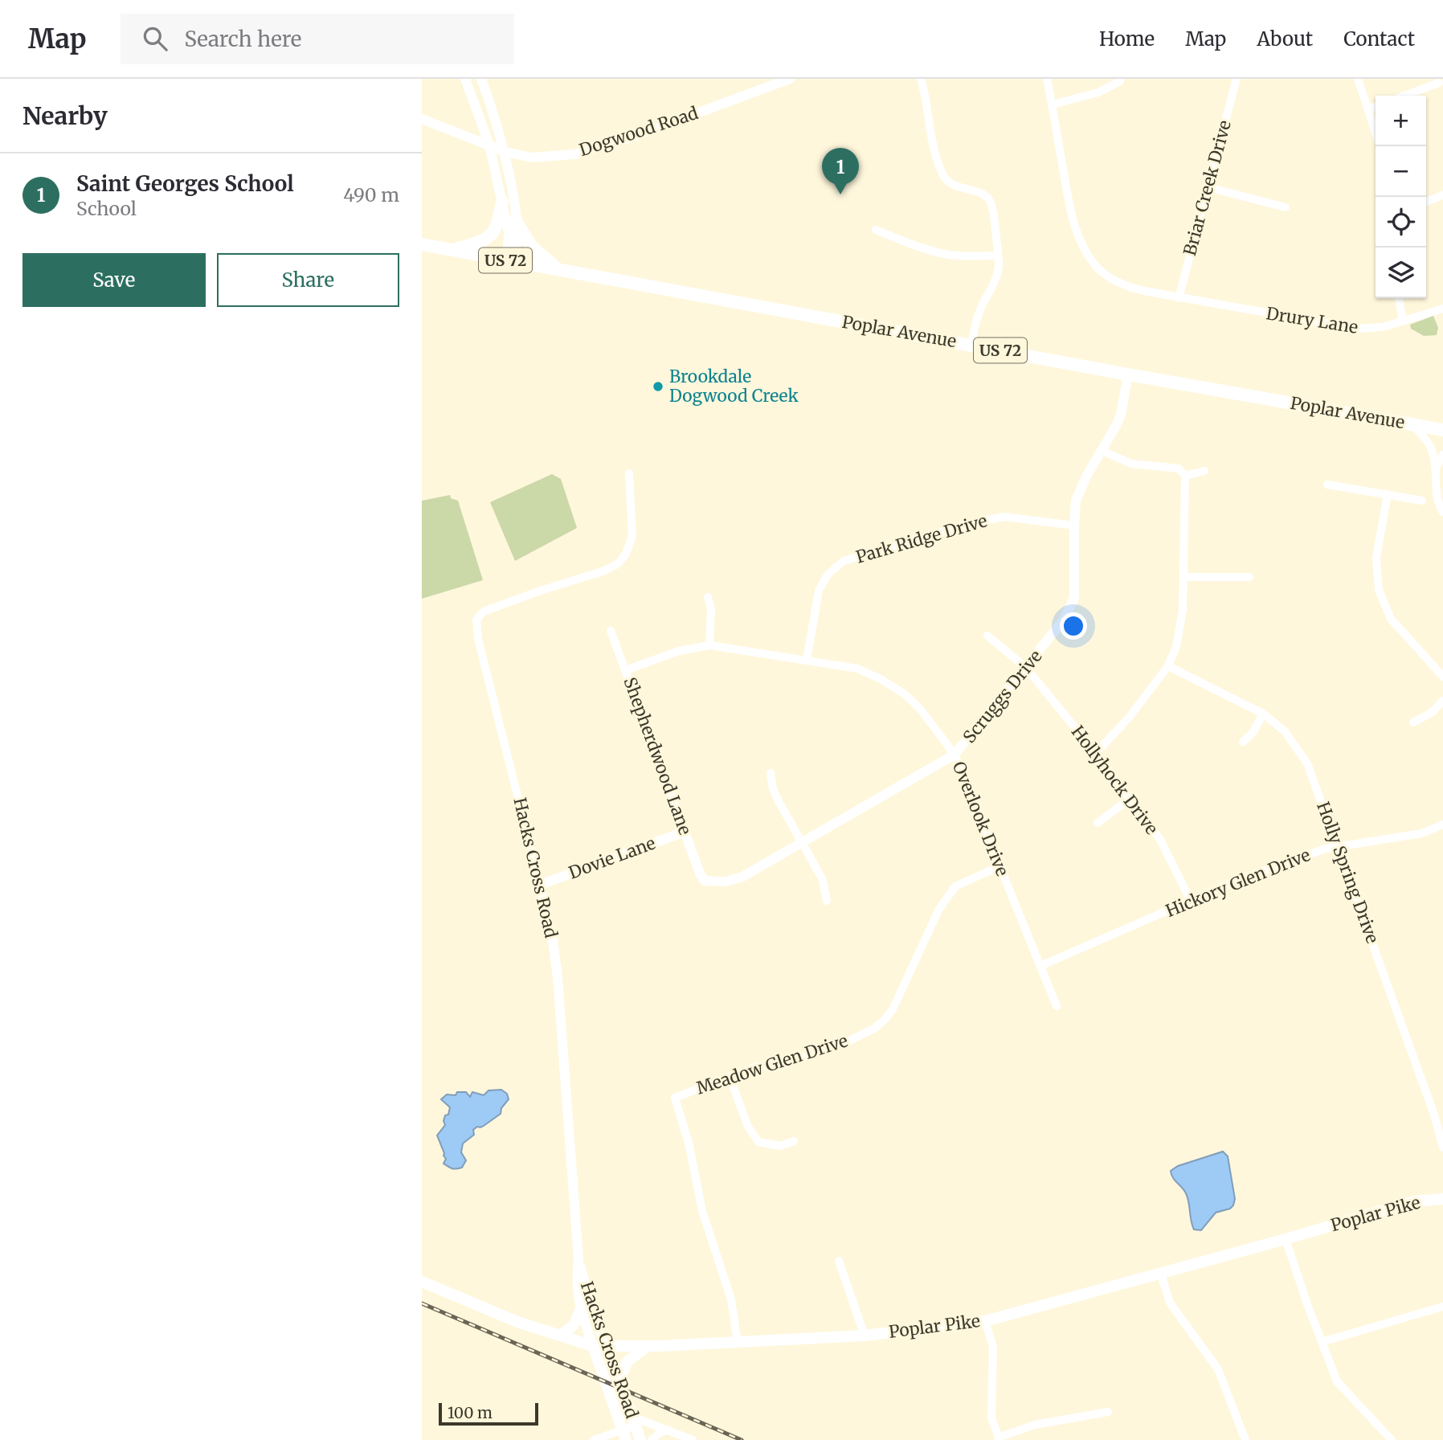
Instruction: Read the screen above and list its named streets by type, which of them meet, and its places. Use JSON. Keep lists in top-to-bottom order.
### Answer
{
  "streets": {
    "main road": [
      "US 72",
      "Poplar Avenue",
      "Hacks Cross Road",
      "Poplar Pike"
    ],
    "street": [
      "Dogwood Road",
      "Briar Creek Drive",
      "Drury Lane",
      "Park Ridge Drive",
      "Scruggs Drive",
      "Shepherdwood Lane",
      "Hollyhock Drive",
      "Overlook Drive",
      "Dovie Lane",
      "Holly Spring Drive",
      "Hickory Glen Drive",
      "Meadow Glen Drive"
    ]
  },
  "crossings": [
    ["Briar Creek Drive", "Drury Lane"],
    ["Poplar Avenue", "Scruggs Drive"],
    ["Park Ridge Drive", "Scruggs Drive"],
    ["Park Ridge Drive", "Overlook Drive"],
    ["Scruggs Drive", "Shepherdwood Lane"],
    ["Scruggs Drive", "Hollyhock Drive"],
    ["Scruggs Drive", "Overlook Drive"],
    ["Shepherdwood Lane", "Overlook Drive"],
    ["Shepherdwood Lane", "Dovie Lane"],
    ["Hollyhock Drive", "Hickory Glen Drive"],
    ["Overlook Drive", "Hickory Glen Drive"],
    ["Overlook Drive", "Meadow Glen Drive"],
    ["Dovie Lane", "Hacks Cross Road"],
    ["Hacks Cross Road", "Poplar Pike"],
    ["Holly Spring Drive", "Hickory Glen Drive"],
    ["Meadow Glen Drive", "Poplar Pike"]
  ],
  "places": ["Brookdale Dogwood Creek"],
  "scale_bar": "100 m",
  "page": {
    "header": "Map",
    "search": "Search here",
    "nav": [
      "Home",
      "Map",
      "About",
      "Contact"
    ],
    "heading": "Nearby",
    "map_buttons": ["+", "−"],
    "pins": "1",
    "list": [
      {
        "mark": "1",
        "name": "Saint Georges School",
        "note": "School",
        "value": "490 m"
      }
    ],
    "buttons": ["Save", "Share"],
    "scale": "100 m"
  }
}
